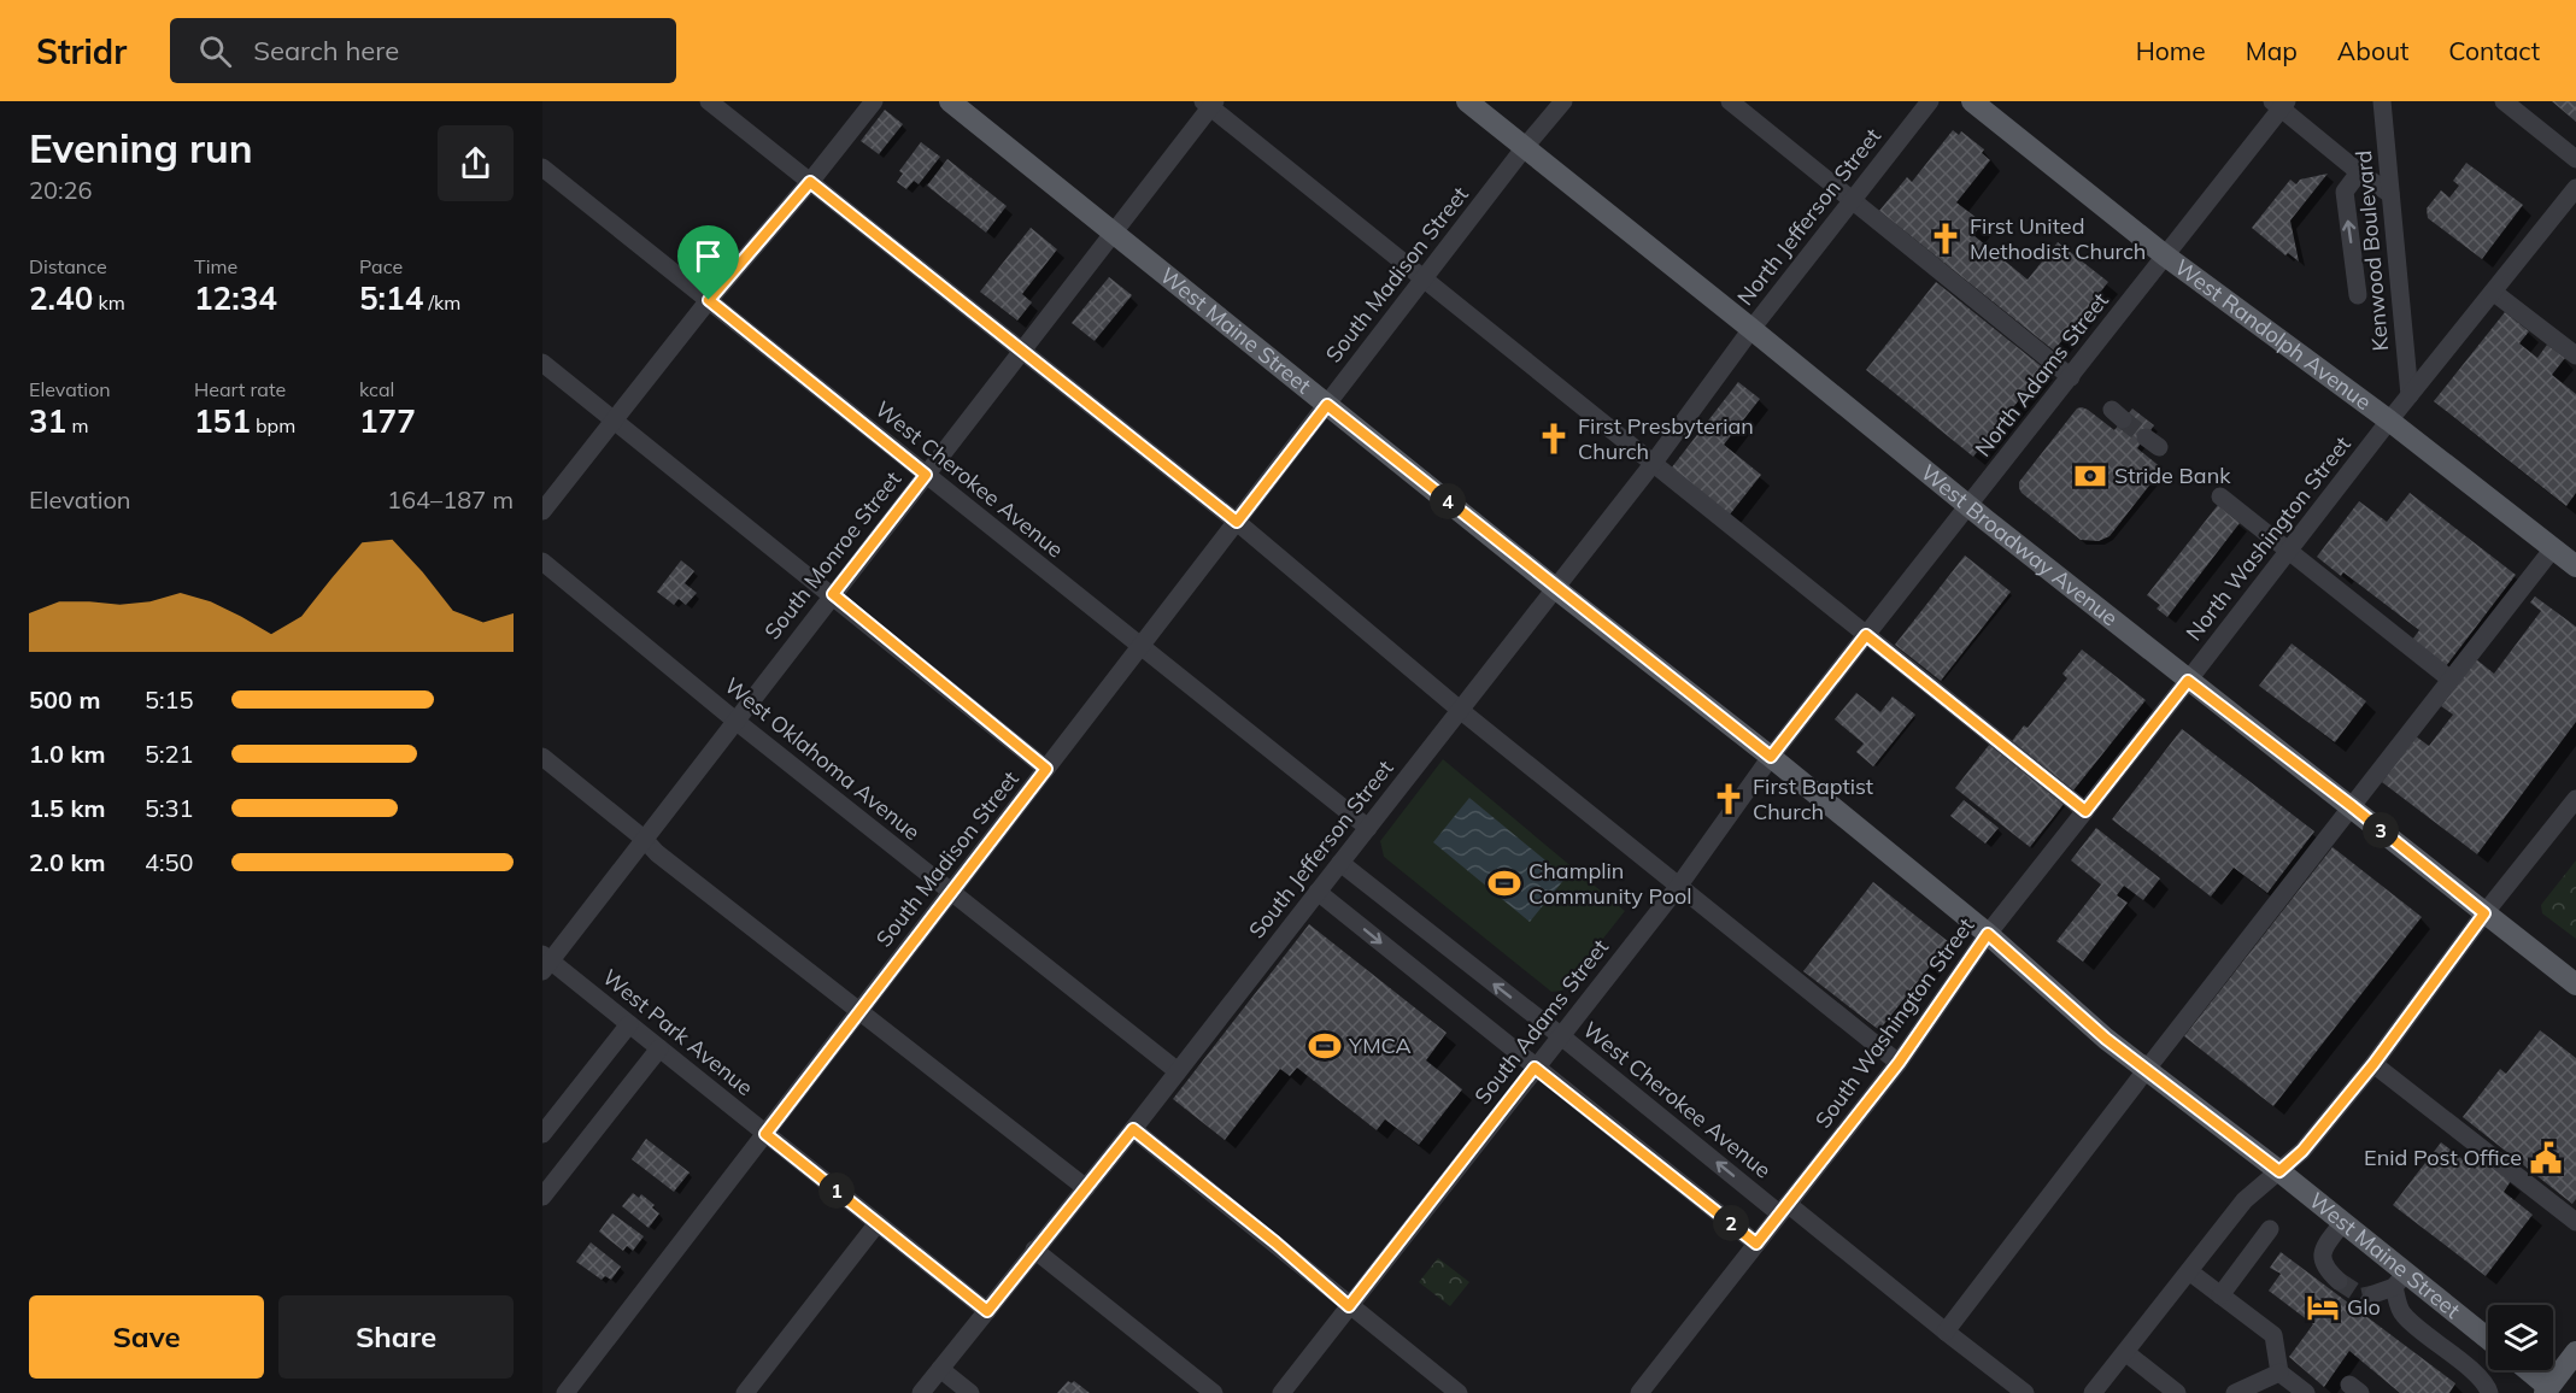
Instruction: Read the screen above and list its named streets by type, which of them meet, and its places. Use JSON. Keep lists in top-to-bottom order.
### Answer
{
  "streets": {
    "main road": ["West Maine Street", "West Randolph Avenue", "West Broadway Avenue"],
    "street": [
      "North Jefferson Street",
      "Kenwood Boulevard",
      "South Madison Street",
      "North Adams Street",
      "West Cherokee Avenue",
      "North Washington Street",
      "South Monroe Street",
      "West Oklahoma Avenue",
      "South Jefferson Street",
      "South Adams Street",
      "South Washington Street",
      "West Park Avenue"
    ]
  },
  "crossings": [
    ["North Jefferson Street", "West Broadway Avenue"],
    ["North Jefferson Street", "South Jefferson Street"],
    ["Kenwood Boulevard", "North Washington Street"],
    ["South Madison Street", "West Maine Street"],
    ["South Madison Street", "West Cherokee Avenue"],
    ["South Madison Street", "West Broadway Avenue"],
    ["South Madison Street", "West Oklahoma Avenue"],
    ["South Madison Street", "West Park Avenue"],
    ["West Maine Street", "South Monroe Street"],
    ["West Maine Street", "South Jefferson Street"],
    ["West Maine Street", "South Adams Street"],
    ["West Maine Street", "South Washington Street"],
    ["West Randolph Avenue", "North Adams Street"],
    ["West Randolph Avenue", "North Washington Street"],
    ["North Adams Street", "West Broadway Avenue"],
    ["North Adams Street", "South Adams Street"],
    ["West Cherokee Avenue", "South Monroe Street"],
    ["West Cherokee Avenue", "South Jefferson Street"],
    ["West Cherokee Avenue", "South Adams Street"],
    ["West Cherokee Avenue", "South Washington Street"],
    ["North Washington Street", "West Broadway Avenue"],
    ["North Washington Street", "South Washington Street"],
    ["West Broadway Avenue", "South Jefferson Street"],
    ["West Broadway Avenue", "South Adams Street"],
    ["West Broadway Avenue", "South Washington Street"],
    ["South Monroe Street", "West Oklahoma Avenue"],
    ["South Monroe Street", "West Park Avenue"],
    ["West Oklahoma Avenue", "South Jefferson Street"],
    ["South Jefferson Street", "West Park Avenue"]
  ],
  "places": {
    "church": ["First United Methodist Church", "First Presbyterian Church", "First Baptist Church"],
    "bank": ["Stride Bank"],
    "sports": ["Champlin Community Pool", "YMCA"],
    "public building": ["Enid Post Office"],
    "hotel": ["Glo"]
  },
  "page": {
    "header": "Stridr",
    "search": "Search here",
    "nav": [
      "Home",
      "Map",
      "About",
      "Contact"
    ],
    "heading": ["Evening run", "20:26"],
    "stats": [
      ["Distance", "2.40 km"],
      ["Time", "12:34"],
      ["Pace", "5:14 /km"],
      ["Elevation", "31 m"],
      ["Heart rate", "151 bpm"],
      ["kcal", "177"]
    ],
    "chart": ["Elevation", "164–187 m"],
    "pins": [
      "4",
      "3",
      "1",
      "2"
    ],
    "list": [
      {
        "name": "500 m",
        "note": "5:15"
      },
      {
        "name": "1.0 km",
        "note": "5:21"
      },
      {
        "name": "1.5 km",
        "note": "5:31"
      },
      {
        "name": "2.0 km",
        "note": "4:50"
      }
    ],
    "buttons": ["Save", "Share"]
  }
}
